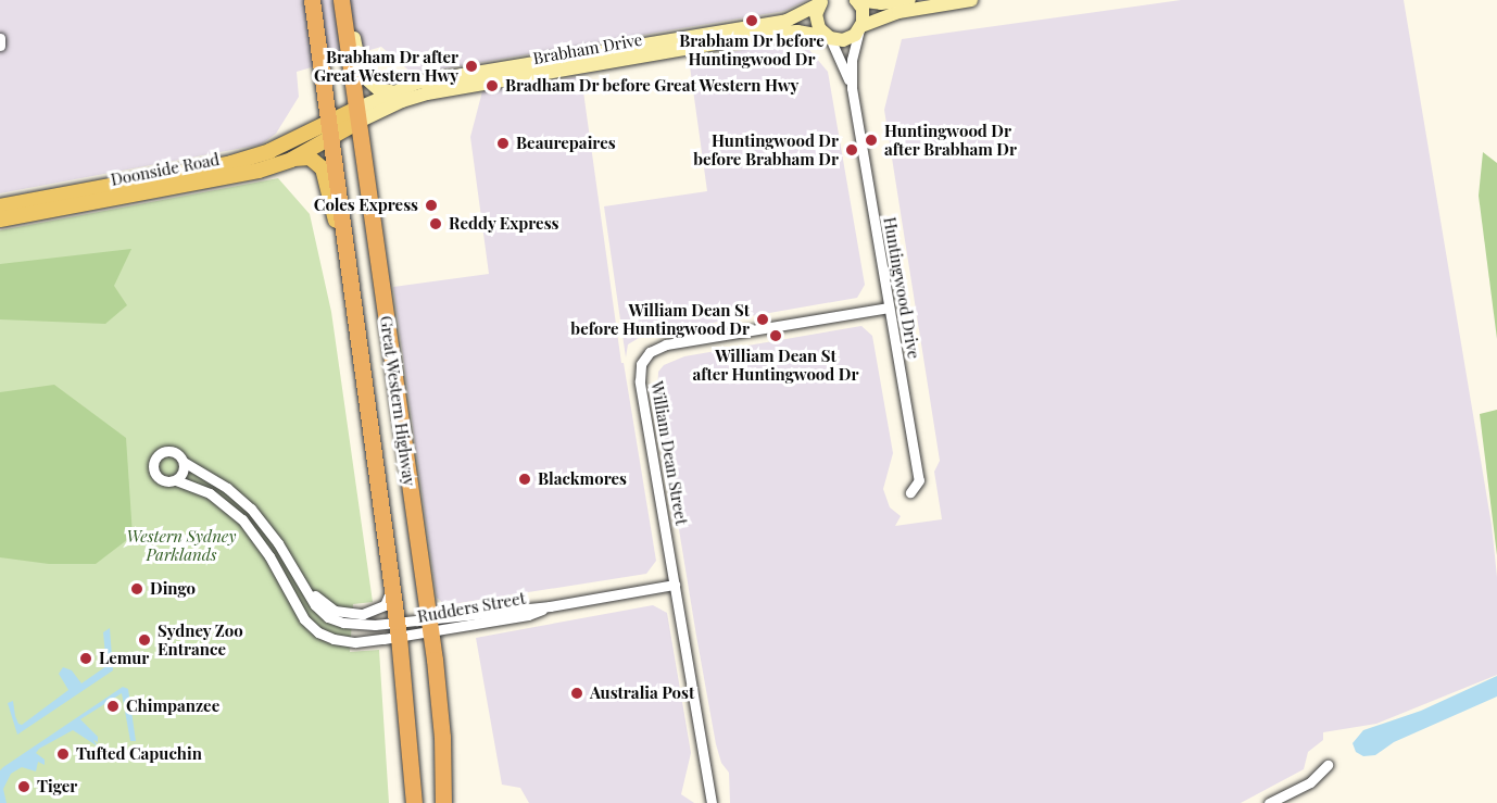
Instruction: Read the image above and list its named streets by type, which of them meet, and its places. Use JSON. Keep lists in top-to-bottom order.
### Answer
{
  "streets": {
    "highway": ["Great Western Highway"],
    "main road": ["Brabham Drive", "Doonside Road"],
    "street": ["Huntingwood Drive", "William Dean Street", "Rudders Street"]
  },
  "crossings": [
    ["Brabham Drive", "Huntingwood Drive"],
    ["Brabham Drive", "Great Western Highway"],
    ["Doonside Road", "Great Western Highway"],
    ["Huntingwood Drive", "William Dean Street"],
    ["Great Western Highway", "Rudders Street"],
    ["William Dean Street", "Rudders Street"]
  ],
  "parks": ["Western Sydney Parklands"],
  "places": [
    "Brabham Dr before Huntingwood Dr",
    "Brabham Dr after Great Western Hwy",
    "Bradham Dr before Great Western Hwy",
    "Huntingwood Dr after Brabham Dr",
    "Beaurepaires",
    "Huntingwood Dr before Brabham Dr",
    "Coles Express",
    "Reddy Express",
    "William Dean St before Huntingwood Dr",
    "William Dean St after Huntingwood Dr",
    "Blackmores",
    "Dingo",
    "Sydney Zoo Entrance",
    "Lemur",
    "Australia Post",
    "Chimpanzee",
    "Tufted Capuchin",
    "Tiger"
  ]
}
